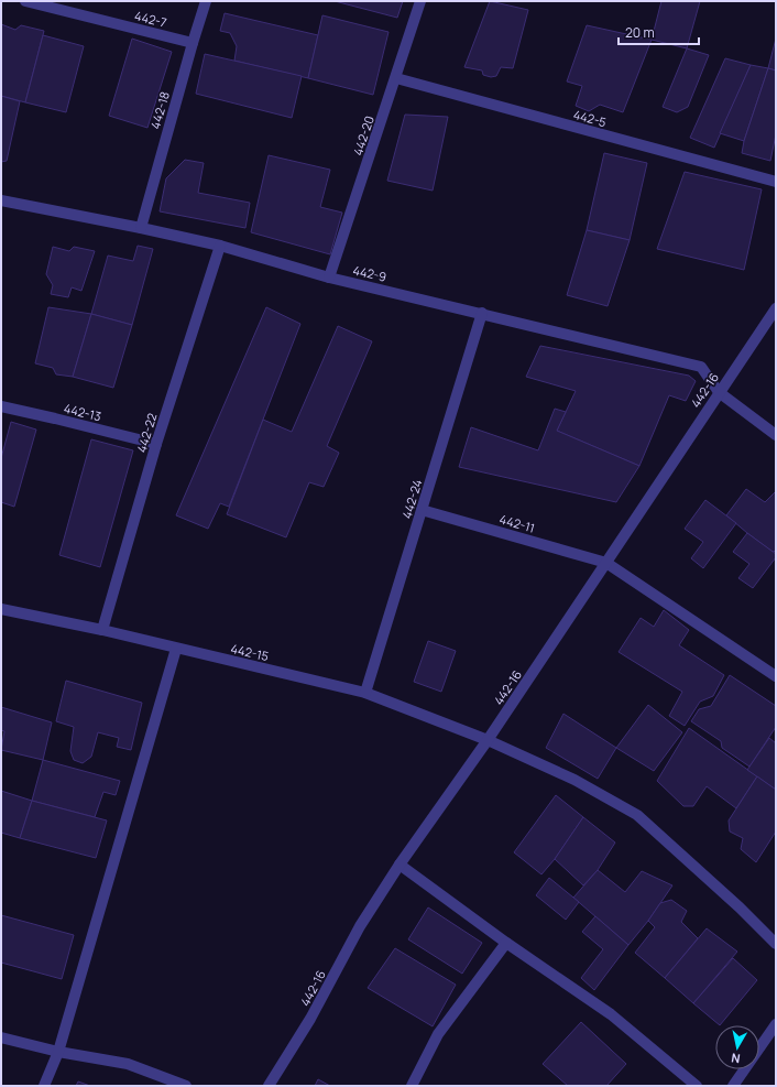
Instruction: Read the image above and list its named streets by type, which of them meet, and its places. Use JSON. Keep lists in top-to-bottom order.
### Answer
{
  "streets": {
    "street": [
      "442-7",
      "442-18",
      "442-5",
      "442-20",
      "442-9",
      "442-16",
      "442-13",
      "442-22",
      "442-24",
      "442-11",
      "442-15"
    ]
  },
  "crossings": [
    ["442-7", "442-18"],
    ["442-18", "442-9"],
    ["442-5", "442-20"],
    ["442-20", "442-9"],
    ["442-9", "442-16"],
    ["442-9", "442-22"],
    ["442-9", "442-24"],
    ["442-16", "442-11"],
    ["442-16", "442-15"],
    ["442-13", "442-22"],
    ["442-22", "442-15"],
    ["442-24", "442-11"],
    ["442-24", "442-15"]
  ],
  "scale_bar": "20 m",
  "north": "bottom"
}
